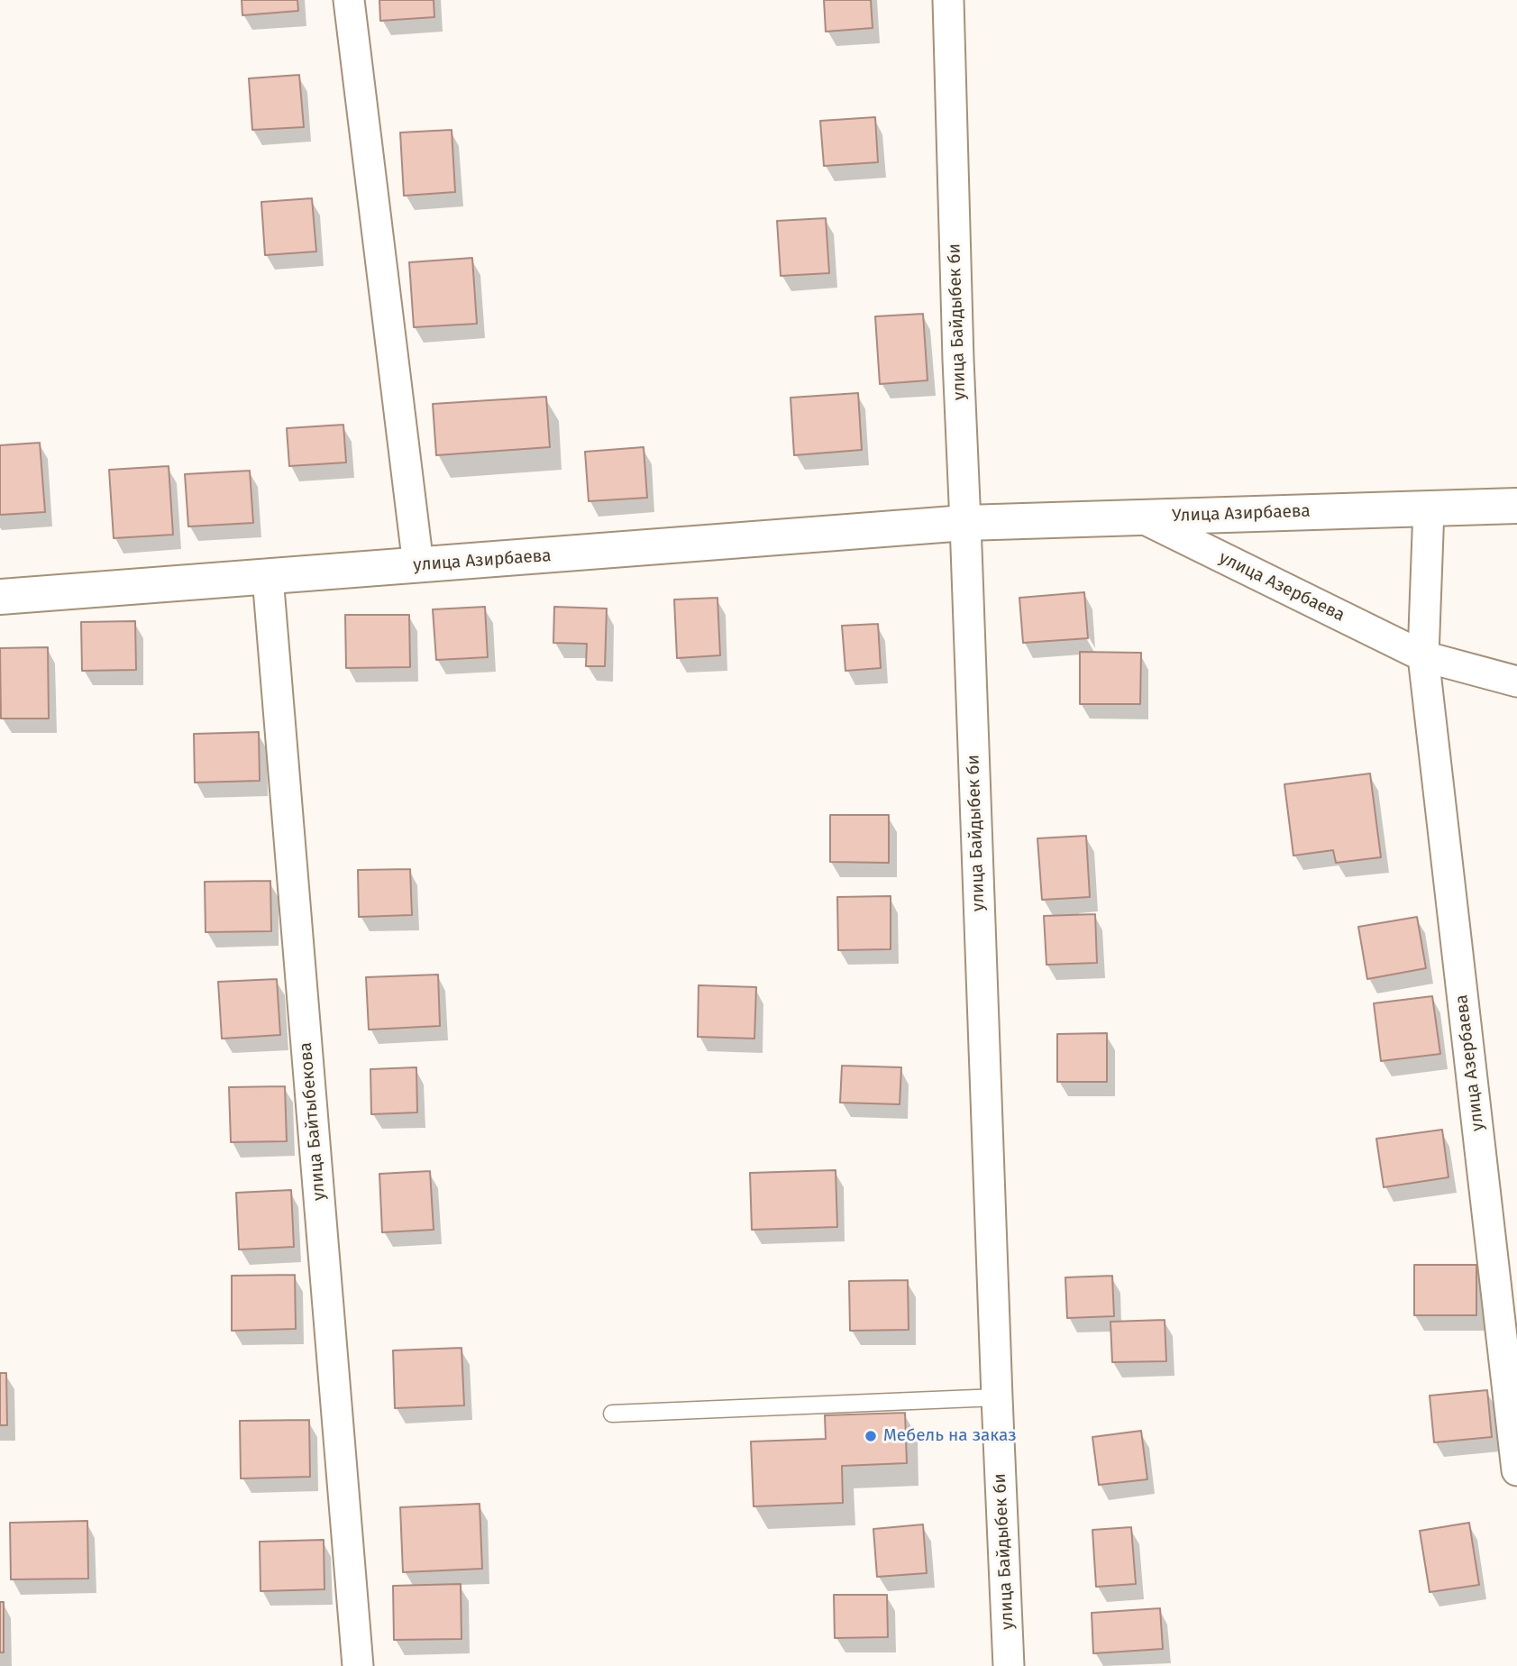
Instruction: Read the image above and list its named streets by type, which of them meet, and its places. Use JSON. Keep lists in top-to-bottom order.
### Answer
{
  "streets": {
    "main road": ["Улица Азирбаева", "улица Азирбаева"],
    "street": ["улица Байдыбек би", "улица Азербаева", "улица Байтыбекова"]
  },
  "crossings": [
    ["улица Байдыбек би", "Улица Азирбаева"],
    ["улица Байдыбек би", "улица Азирбаева"],
    ["Улица Азирбаева", "улица Азирбаева"],
    ["Улица Азирбаева", "улица Азербаева"],
    ["улица Азирбаева", "улица Байтыбекова"]
  ],
  "places": ["Мебель на заказ"]
}
